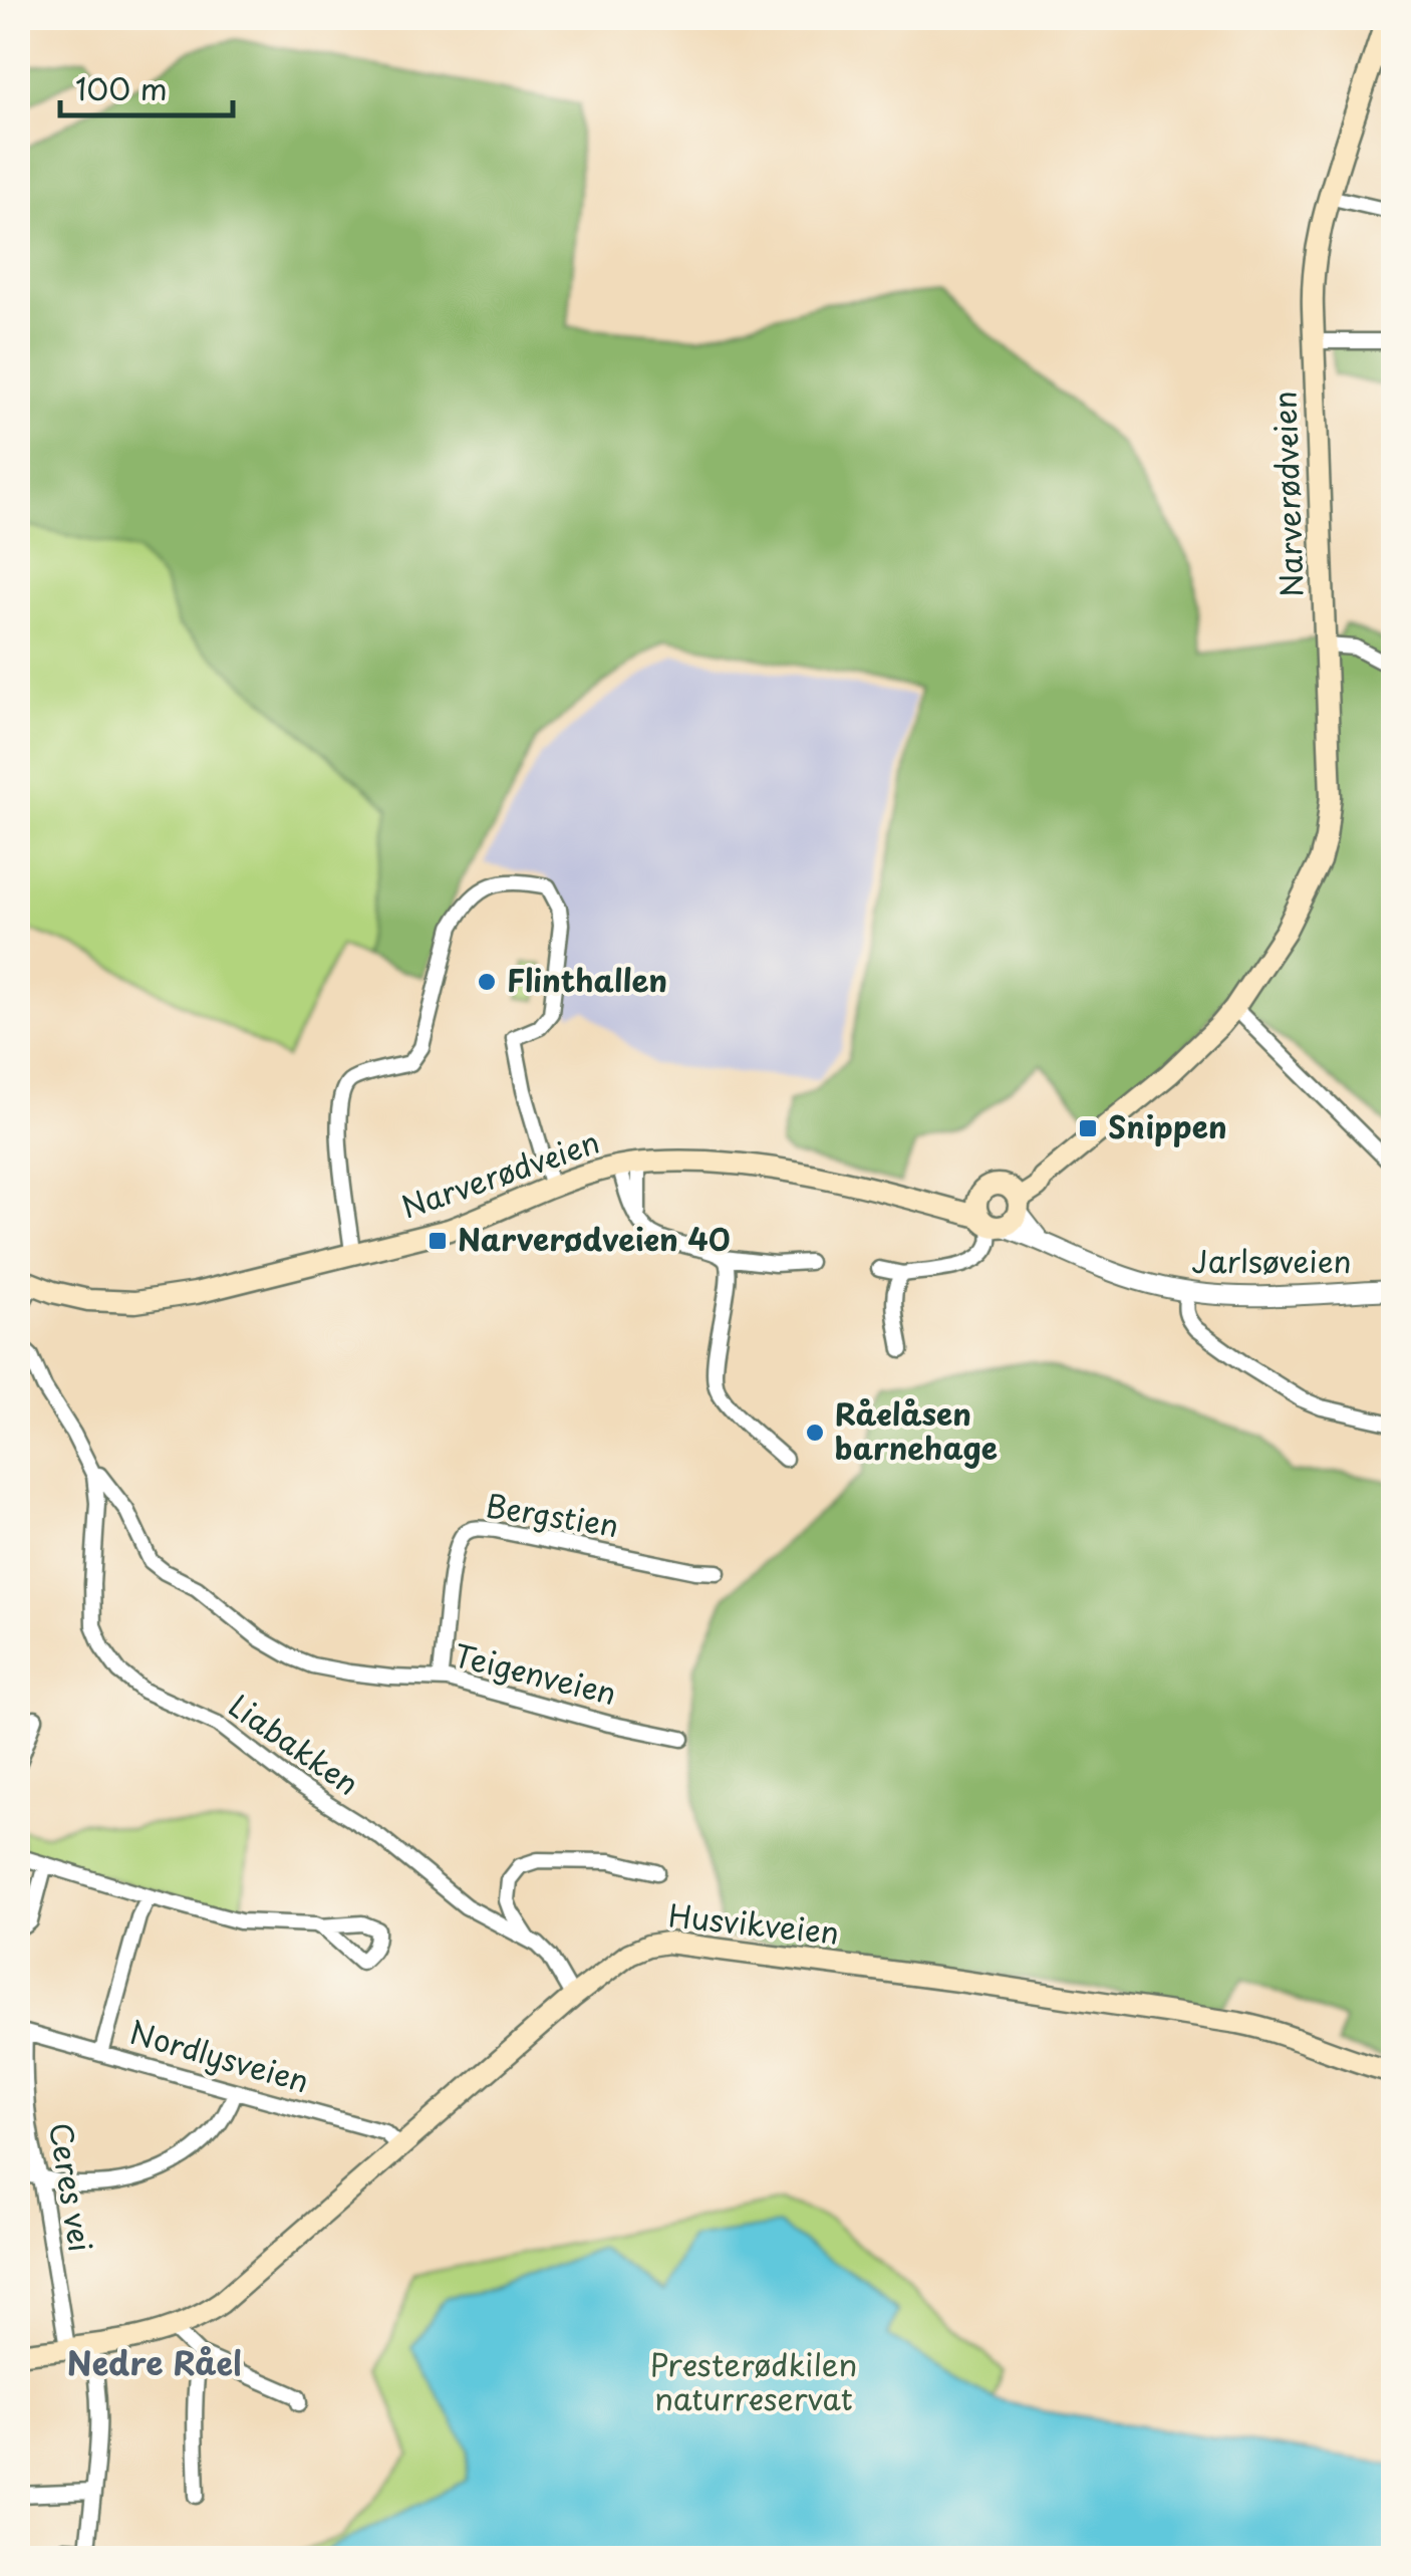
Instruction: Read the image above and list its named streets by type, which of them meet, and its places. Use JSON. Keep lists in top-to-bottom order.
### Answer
{
  "streets": {
    "main road": ["Narverødveien", "Husvikveien"],
    "street": [
      "Jarlsøveien",
      "Bergstien",
      "Teigenveien",
      "Liabakken",
      "Nordlysveien",
      "Ceres vei"
    ]
  },
  "crossings": [
    ["Narverødveien", "Jarlsøveien"],
    ["Bergstien", "Teigenveien"],
    ["Teigenveien", "Liabakken"],
    ["Liabakken", "Husvikveien"],
    ["Husvikveien", "Nordlysveien"],
    ["Husvikveien", "Ceres vei"],
    ["Nordlysveien", "Ceres vei"]
  ],
  "districts": ["Nedre Råel"],
  "parks": ["Presterødkilen naturreservat"],
  "places": {
    "other": ["Flinthallen", "Råelåsen barnehage"],
    "transit": ["Snippen", "Narverødveien 40"]
  },
  "scale_bar": "100 m"
}
